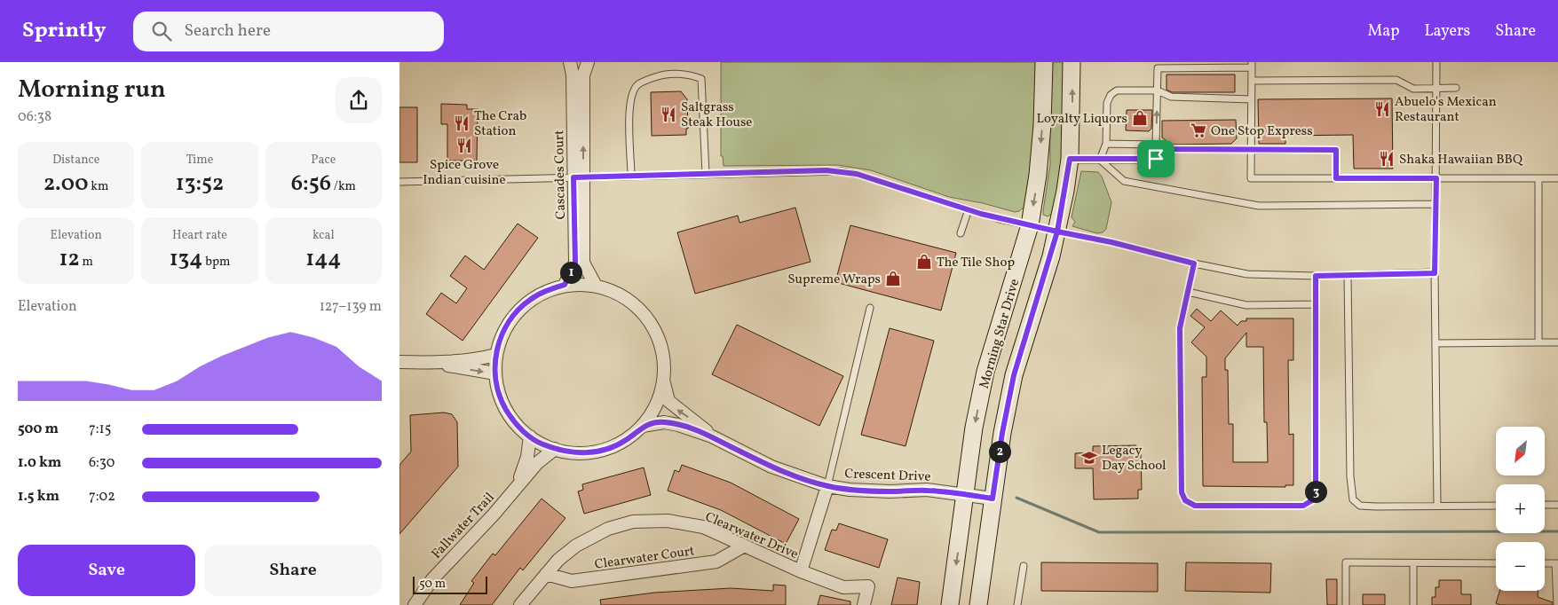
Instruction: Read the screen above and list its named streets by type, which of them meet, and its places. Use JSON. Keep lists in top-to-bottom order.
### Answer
{
  "streets": {
    "street": [
      "Cascades Court",
      "Morning Star Drive",
      "Crescent Drive",
      "Fallwater Trail",
      "Clearwater Drive",
      "Clearwater Court"
    ]
  },
  "crossings": [
    ["Morning Star Drive", "Crescent Drive"],
    ["Clearwater Drive", "Clearwater Court"]
  ],
  "places": {
    "restaurant": [
      "Abuelo's Mexican Restaurant",
      "Saltgrass Steak House",
      "The Crab Station",
      "Spice Grove Indian cuisine",
      "Shaka Hawaiian BBQ"
    ],
    "shop": ["Loyalty Liquors", "The Tile Shop", "Supreme Wraps"],
    "supermarket": ["One Stop Express"],
    "school or university": ["Legacy Day School"]
  },
  "scale_bar": "50 m",
  "north": "bottom left",
  "page": {
    "header": "Sprintly",
    "search": "Search here",
    "nav": ["Map", "Layers", "Share"],
    "heading": ["Morning run", "06:38"],
    "stats": [
      ["Distance", "2.00 km"],
      ["Time", "13:52"],
      ["Pace", "6:56 /km"],
      ["Elevation", "12 m"],
      ["Heart rate", "134 bpm"],
      ["kcal", "144"]
    ],
    "pins": ["1", "2", "3"],
    "chart": ["Elevation", "127–139 m"],
    "list": [
      {
        "name": "500 m",
        "note": "7:15"
      },
      {
        "name": "1.0 km",
        "note": "6:30"
      },
      {
        "name": "1.5 km",
        "note": "7:02"
      }
    ],
    "map_buttons": ["+", "−"],
    "buttons": ["Save", "Share"],
    "scale": "50 m"
  }
}
